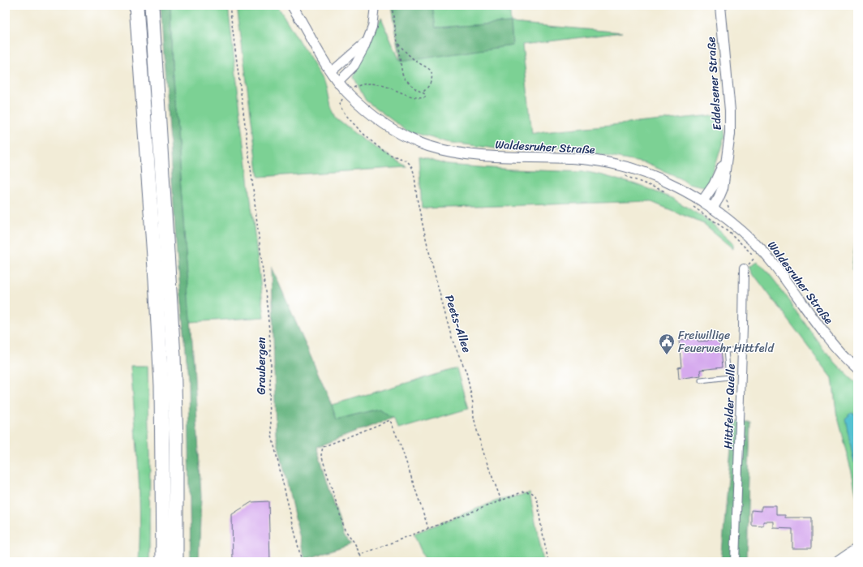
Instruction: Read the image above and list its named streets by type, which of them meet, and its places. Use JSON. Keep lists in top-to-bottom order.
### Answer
{
  "streets": {
    "street": ["Eddelsener Straße", "Waldesruher Straße", "Hittfelder Quelle"],
    "path": ["Peets-Allee", "Graubergen"]
  },
  "crossings": [
    ["Eddelsener Straße", "Waldesruher Straße"]
  ],
  "places": {
    "public building": ["Freiwillige Feuerwehr Hittfeld"]
  }
}
